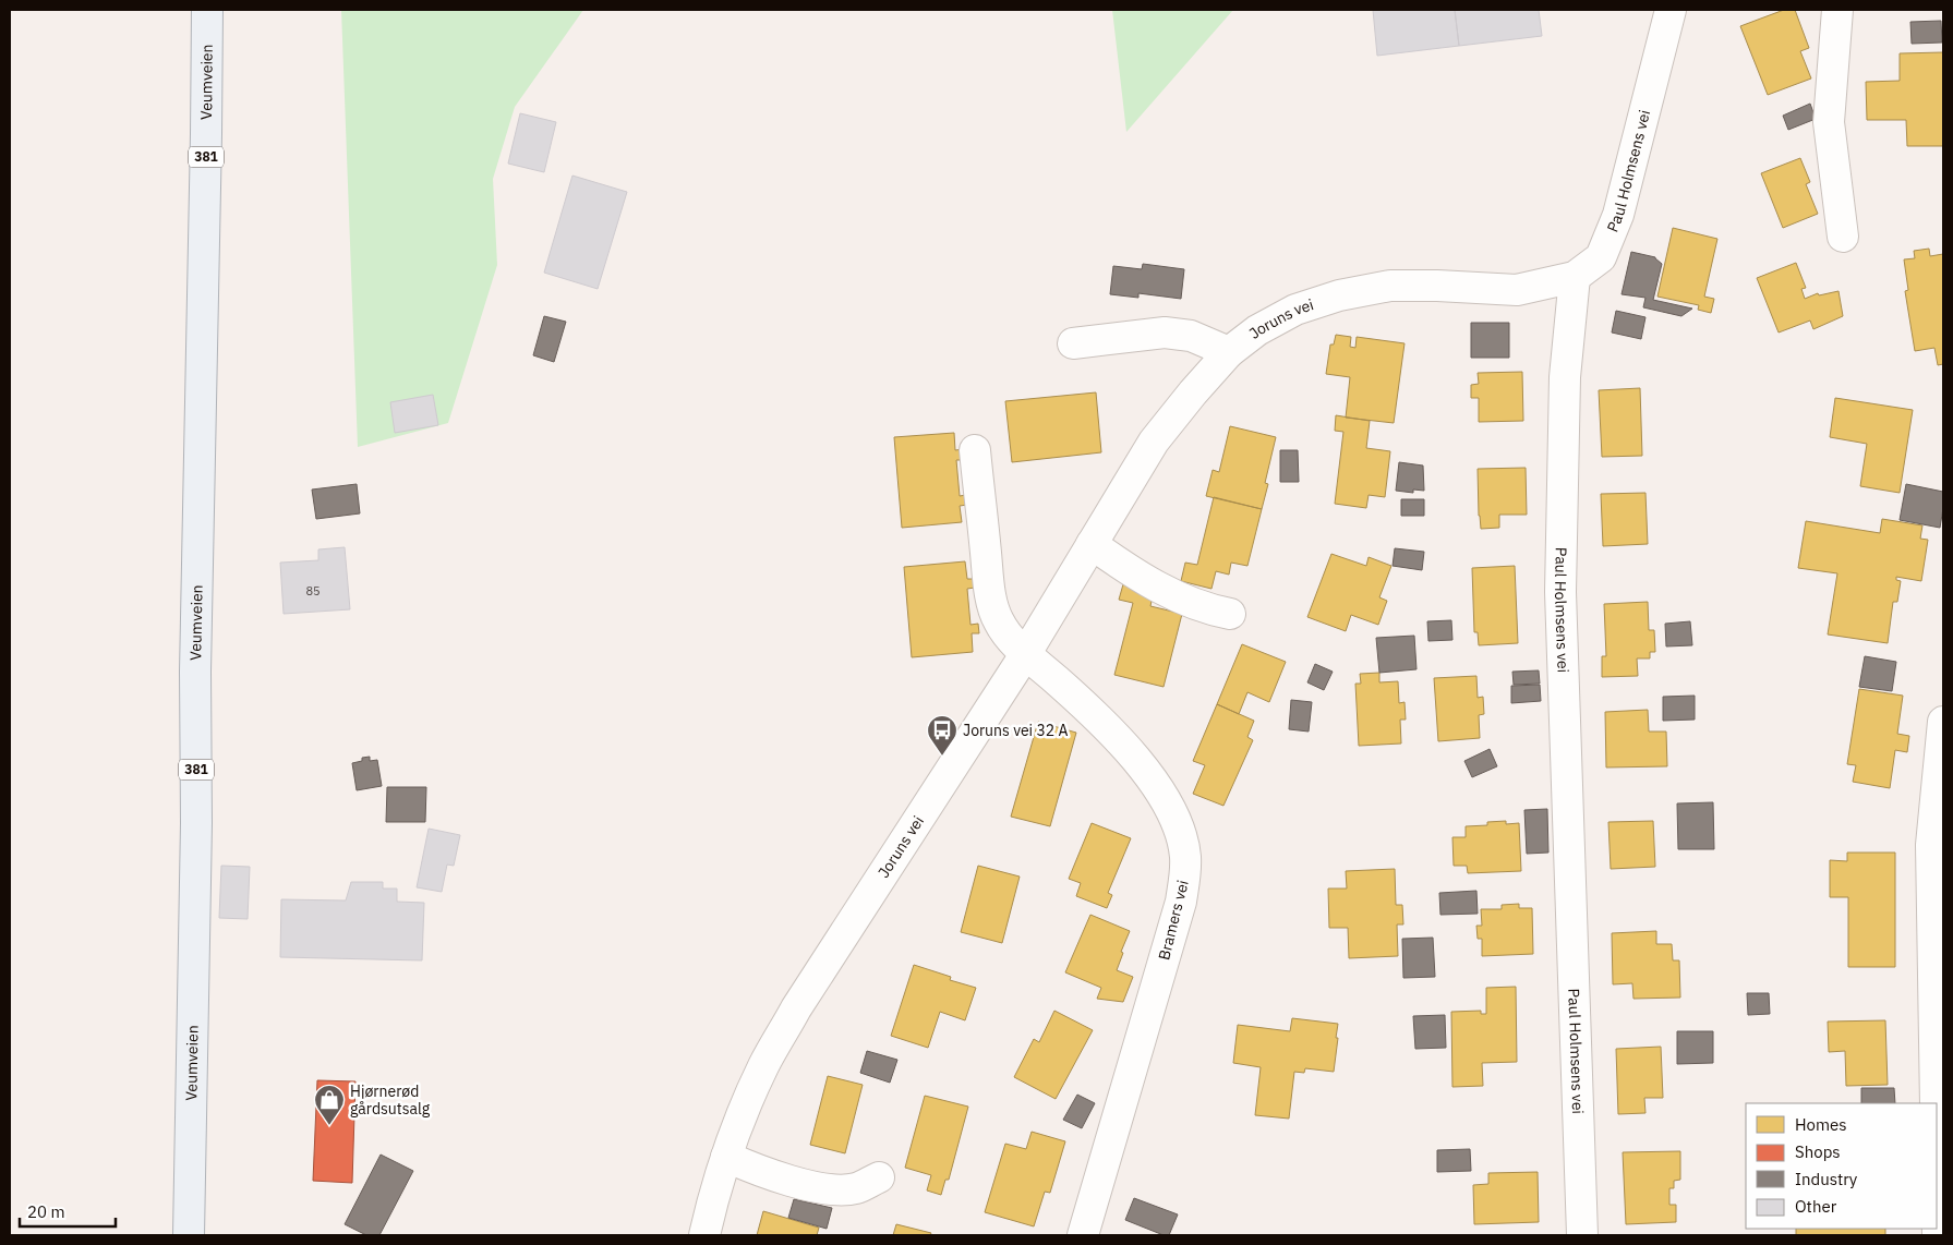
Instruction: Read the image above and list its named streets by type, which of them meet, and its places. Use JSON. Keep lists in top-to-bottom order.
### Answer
{
  "streets": {
    "main road": ["Veumveien", "381"],
    "street": ["Paul Holmsens vei", "Joruns vei", "Bramers vei"]
  },
  "crossings": [
    ["Paul Holmsens vei", "Joruns vei"],
    ["Joruns vei", "Bramers vei"]
  ],
  "places": {
    "bus stop": ["Joruns vei 32 A"],
    "shop": ["Hjørnerød gårdsutsalg"]
  },
  "house_numbers": ["85"],
  "legend": [
    "Homes",
    "Shops",
    "Industry",
    "Other"
  ],
  "scale_bar": "20 m"
}
